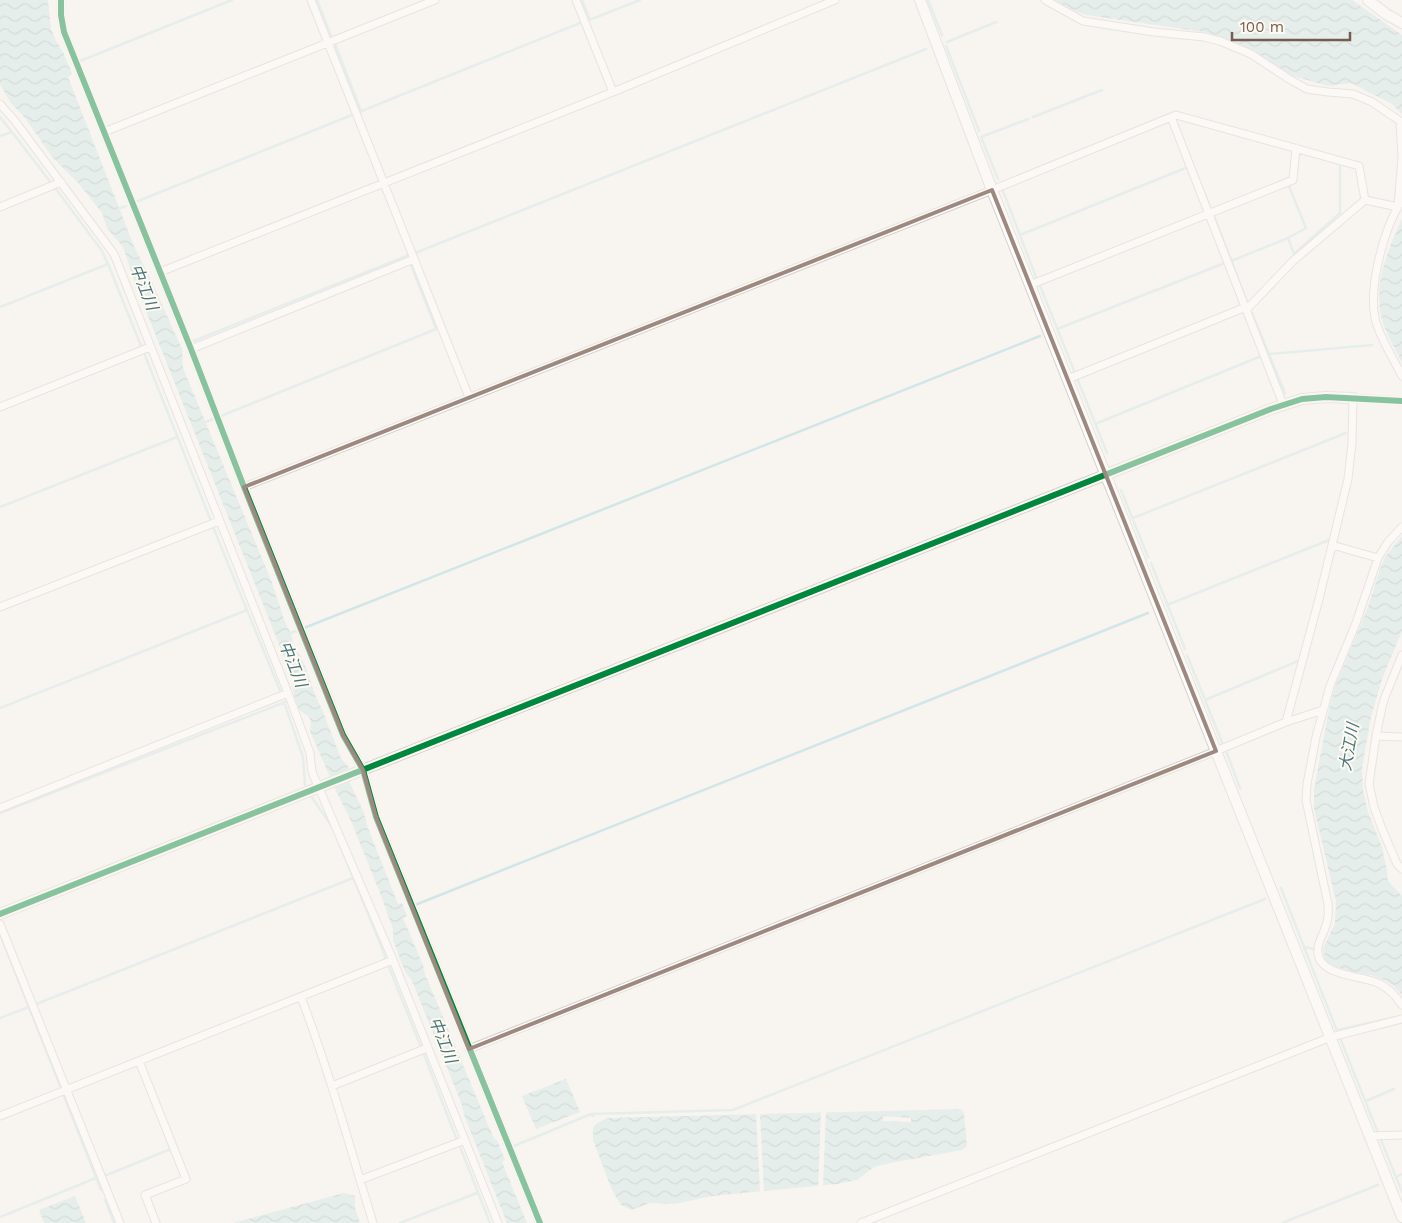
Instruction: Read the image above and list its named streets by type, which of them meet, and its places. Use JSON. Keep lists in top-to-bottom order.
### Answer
{
  "water": ["中江川", "大江川"],
  "scale_bar": "100 m"
}
